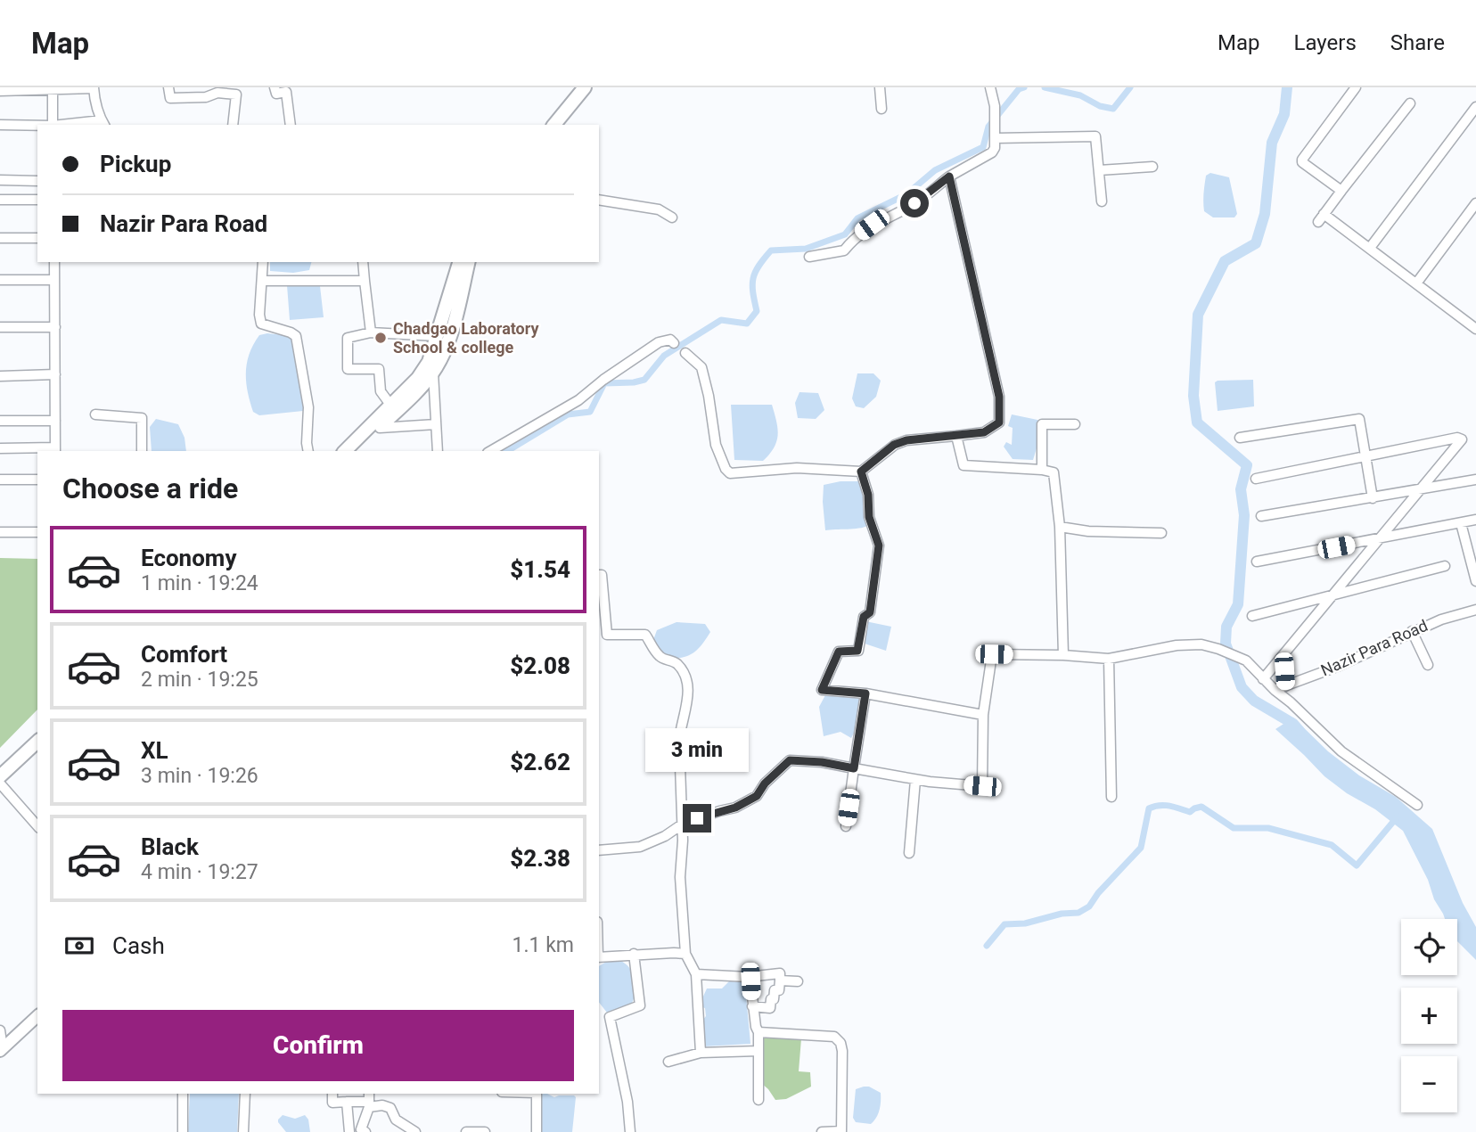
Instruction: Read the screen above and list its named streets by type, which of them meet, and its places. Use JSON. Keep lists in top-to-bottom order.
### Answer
{
  "streets": {
    "street": ["Nazir Para Road"]
  },
  "places": ["Chadgao Laboratory School & college"],
  "page": {
    "header": "Map",
    "nav": ["Map", "Layers", "Share"],
    "banner": ["Pickup", "Nazir Para Road"],
    "heading": "Choose a ride",
    "list": [
      {
        "name": "Economy",
        "note": "1 min · 19:24",
        "value": "$1.54"
      },
      {
        "name": "Comfort",
        "note": "2 min · 19:25",
        "value": "$2.08"
      },
      {
        "name": "XL",
        "note": "3 min · 19:26",
        "value": "$2.62"
      },
      {
        "name": "Black",
        "note": "4 min · 19:27",
        "value": "$2.38"
      }
    ],
    "bubble": "3 min",
    "pay": ["Cash", "1.1 km"],
    "map_buttons": ["+", "−"],
    "buttons": "Confirm"
  }
}
